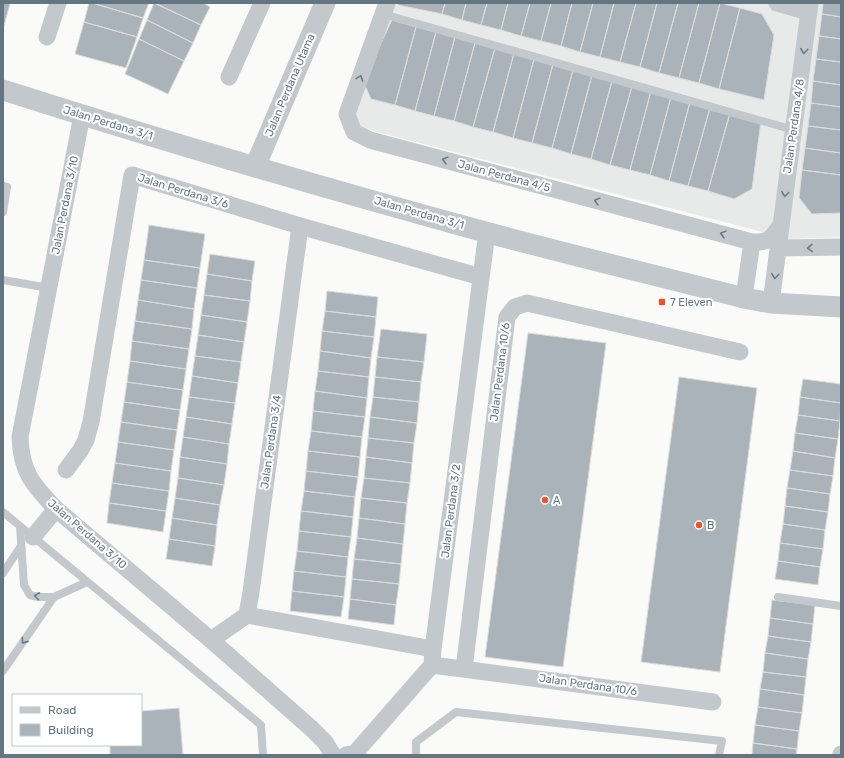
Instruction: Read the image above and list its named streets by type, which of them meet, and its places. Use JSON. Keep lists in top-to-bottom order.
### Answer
{
  "streets": {
    "street": [
      "Jalan Perdana Utama",
      "Jalan Perdana 3/1",
      "Jalan Perdana 4/8",
      "Jalan Perdana 4/5",
      "Jalan Perdana 3/6",
      "Jalan Perdana 3/10",
      "Jalan Perdana 10/6",
      "Jalan Perdana 3/4",
      "Jalan Perdana 3/2"
    ]
  },
  "crossings": [
    ["Jalan Perdana Utama", "Jalan Perdana 3/1"],
    ["Jalan Perdana 3/1", "Jalan Perdana 4/8"],
    ["Jalan Perdana 3/1", "Jalan Perdana 3/10"],
    ["Jalan Perdana 3/1", "Jalan Perdana 3/2"],
    ["Jalan Perdana 4/8", "Jalan Perdana 4/5"],
    ["Jalan Perdana 3/6", "Jalan Perdana 3/4"],
    ["Jalan Perdana 3/6", "Jalan Perdana 3/2"],
    ["Jalan Perdana 10/6", "Jalan Perdana 3/4"],
    ["Jalan Perdana 10/6", "Jalan Perdana 3/2"]
  ],
  "one_way": ["Jalan Perdana 4/8"],
  "places": {
    "transit": ["7 Eleven"],
    "other": ["A", "B"]
  },
  "legend": ["Road", "Building"]
}
